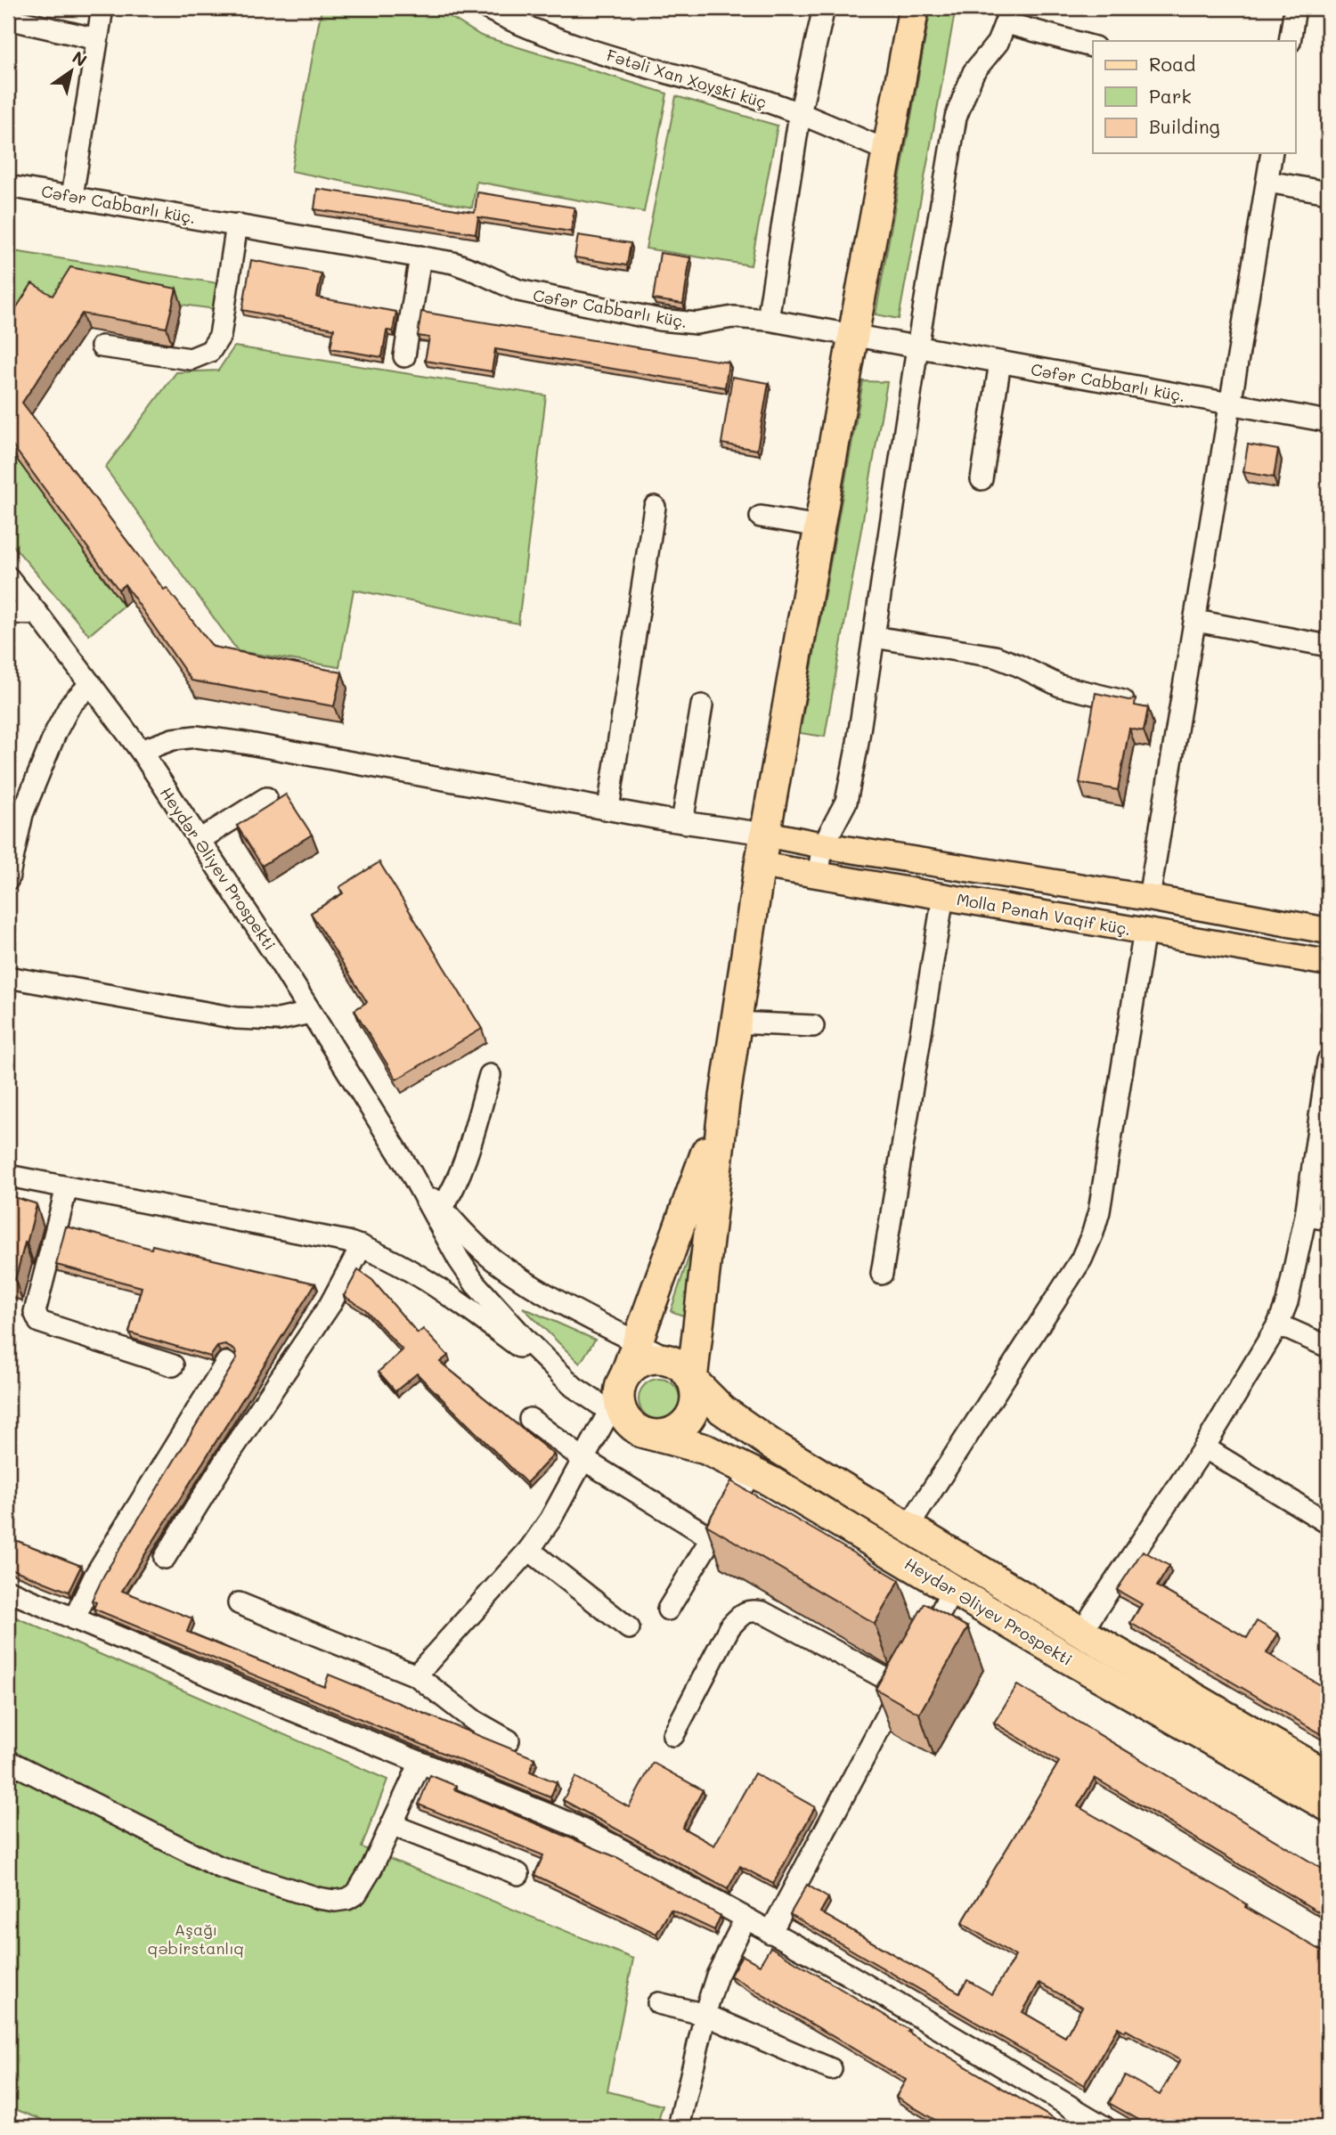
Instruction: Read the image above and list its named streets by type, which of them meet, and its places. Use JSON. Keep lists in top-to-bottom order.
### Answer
{
  "streets": {
    "highway": ["Heydər Əliyev Prospekti"],
    "main road": ["Molla Pənah Vaqif küç."],
    "street": ["Fətəli Xan Xoyski küç", "Cəfər Cabbarlı küç."]
  },
  "parks": ["Aşağı qəbirstanlıq"],
  "legend": ["Road", "Park", "Building"],
  "north": "top right"
}
